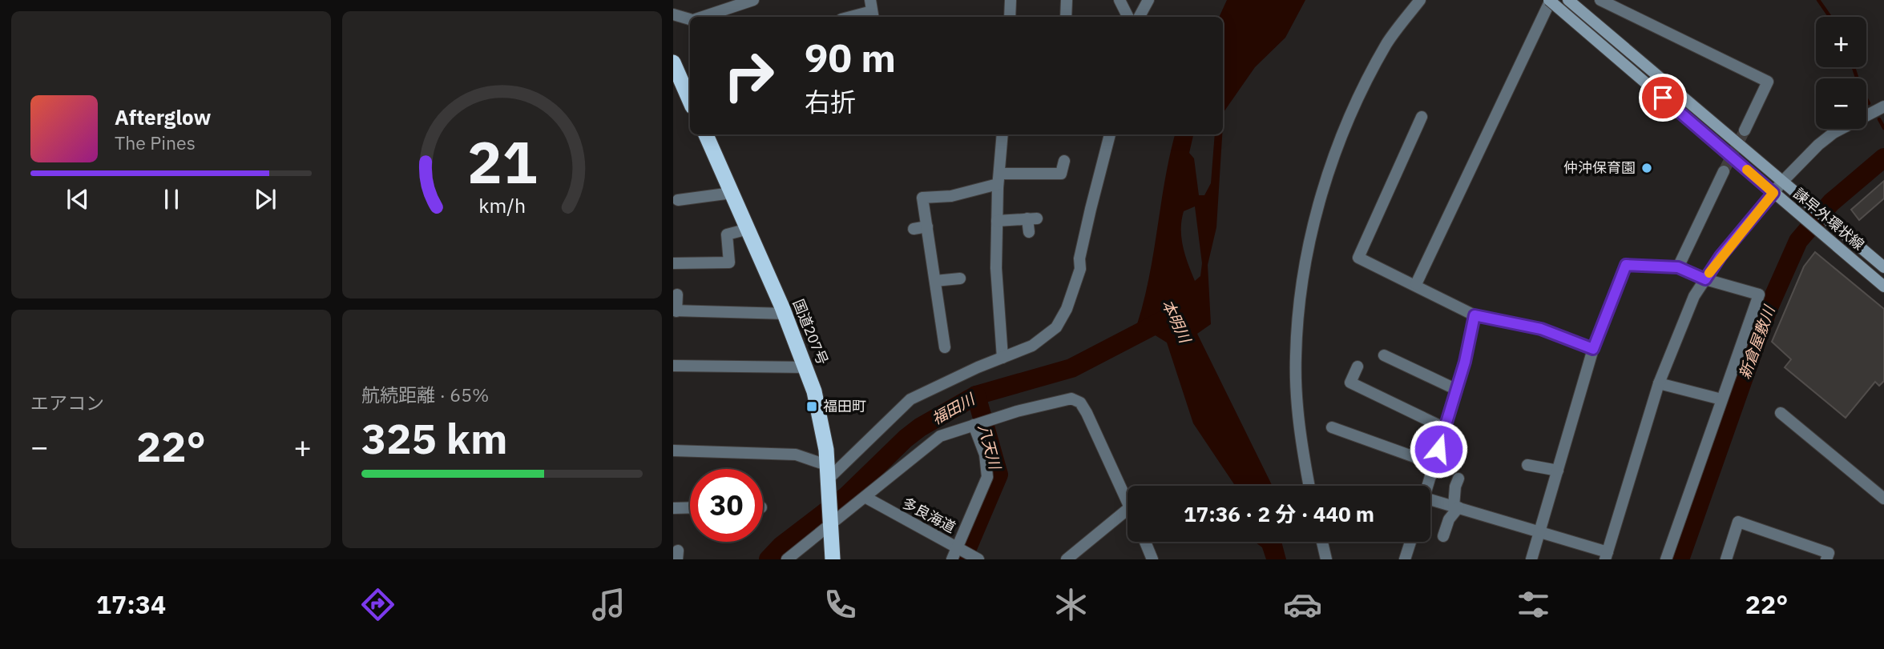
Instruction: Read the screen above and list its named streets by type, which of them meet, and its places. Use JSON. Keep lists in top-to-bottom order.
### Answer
{
  "streets": {
    "highway": ["国道207号"],
    "main road": ["諫早外環状線"],
    "street": ["多良海道"]
  },
  "water": [
    "本明川",
    "新倉屋敷川",
    "福田川",
    "八天川"
  ],
  "places": {
    "other": ["仲沖保育園"],
    "transit": ["福田町"]
  },
  "page": {
    "map_buttons": ["+", "−"],
    "turn": ["90 m", "右折"],
    "song": ["Afterglow", "The Pines"],
    "tile": [
      "エアコン",
      ["航続距離 · 65%", "325 km"]
    ],
    "heat": ["−", "22°", "+"],
    "limit": "30",
    "trip": "17:36 · 2 分 · 440 m",
    "tabs": ["17:34", "22°"],
    "gauge": ["21", "km/h"]
  }
}
